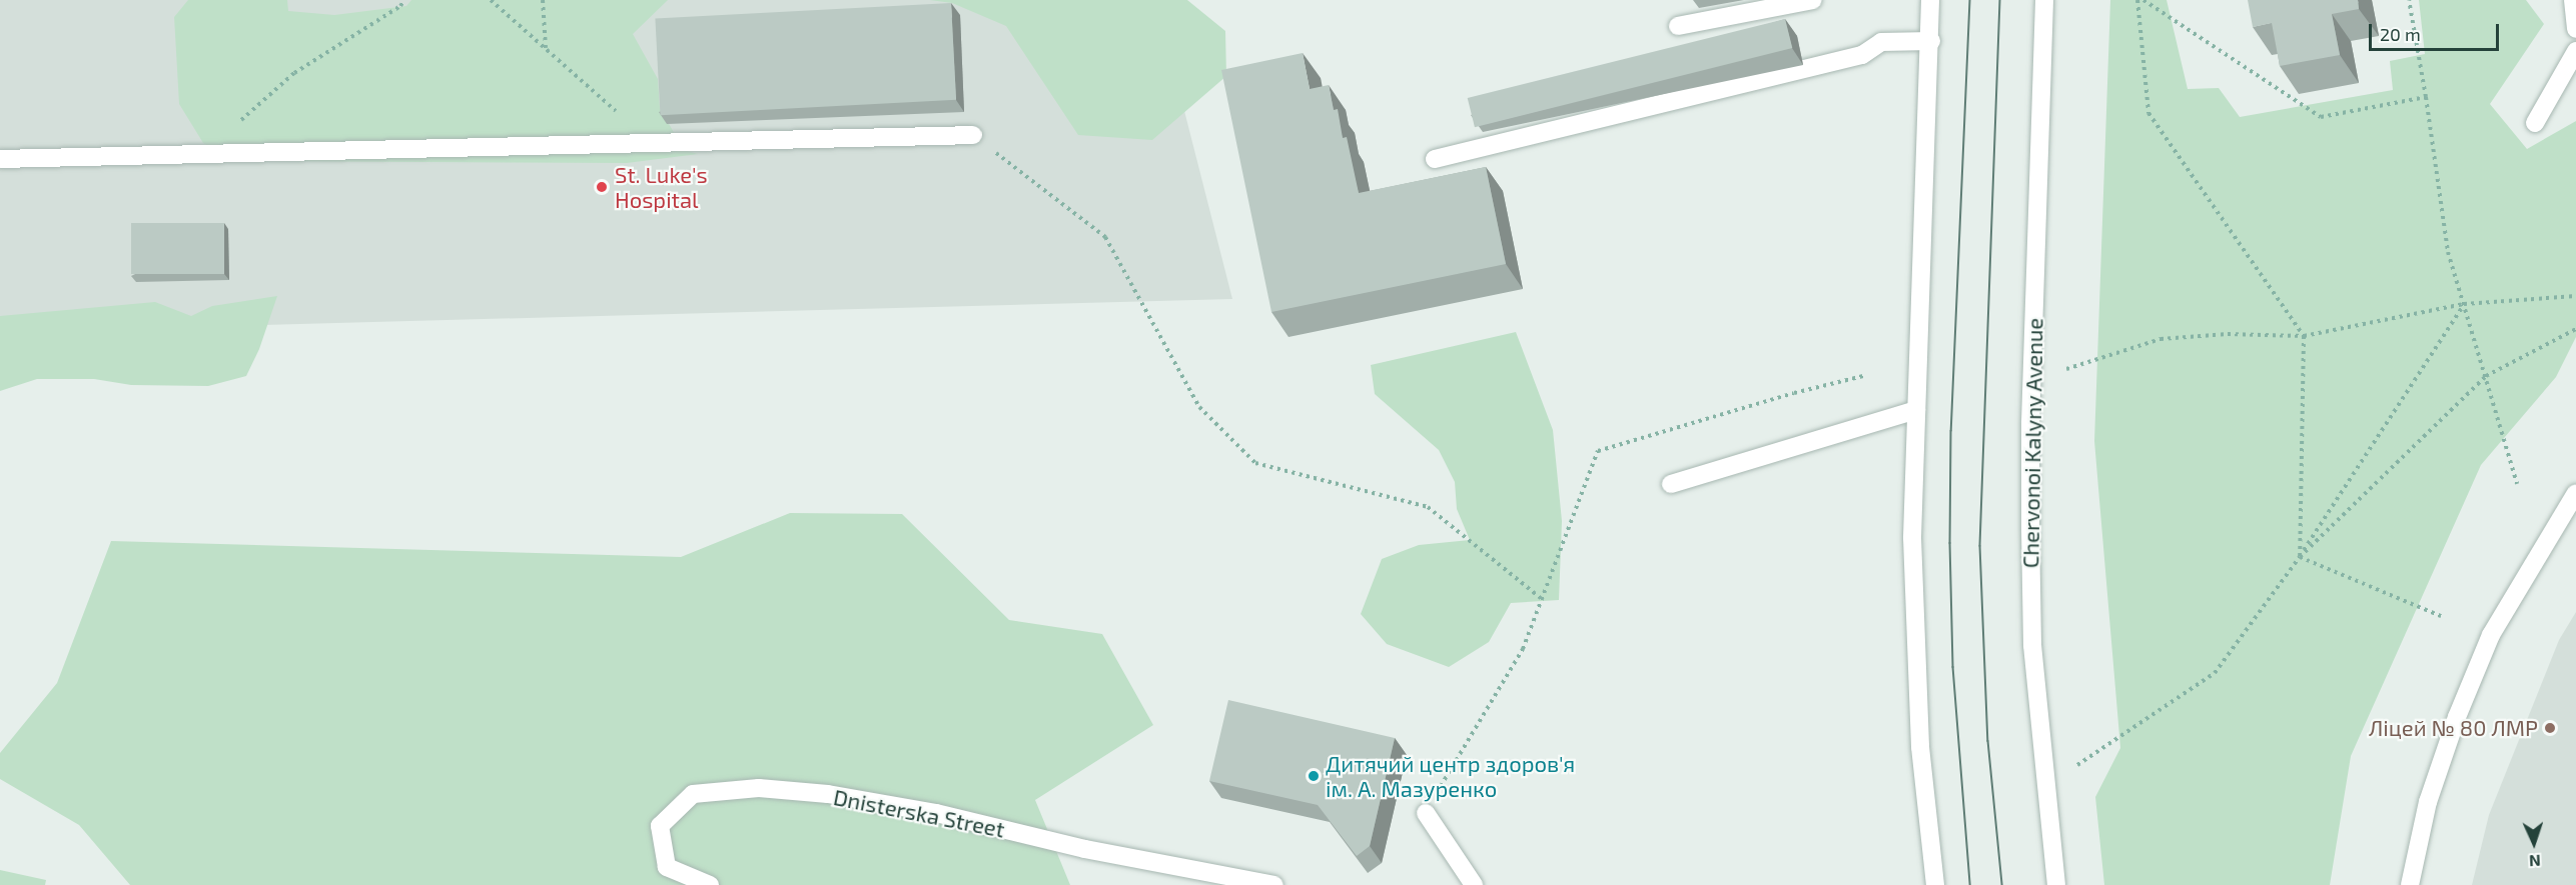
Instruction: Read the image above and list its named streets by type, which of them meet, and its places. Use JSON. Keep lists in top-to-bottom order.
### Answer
{
  "streets": {
    "main road": ["Chervonoi Kalyny Avenue", "Dnisterska Street"]
  },
  "places": ["St. Luke's Hospital", "Ліцей № 80 ЛМР", "Дитячий центр здоров'я ім. А. Мазуренко"],
  "scale_bar": "20 m",
  "north": "bottom"
}
